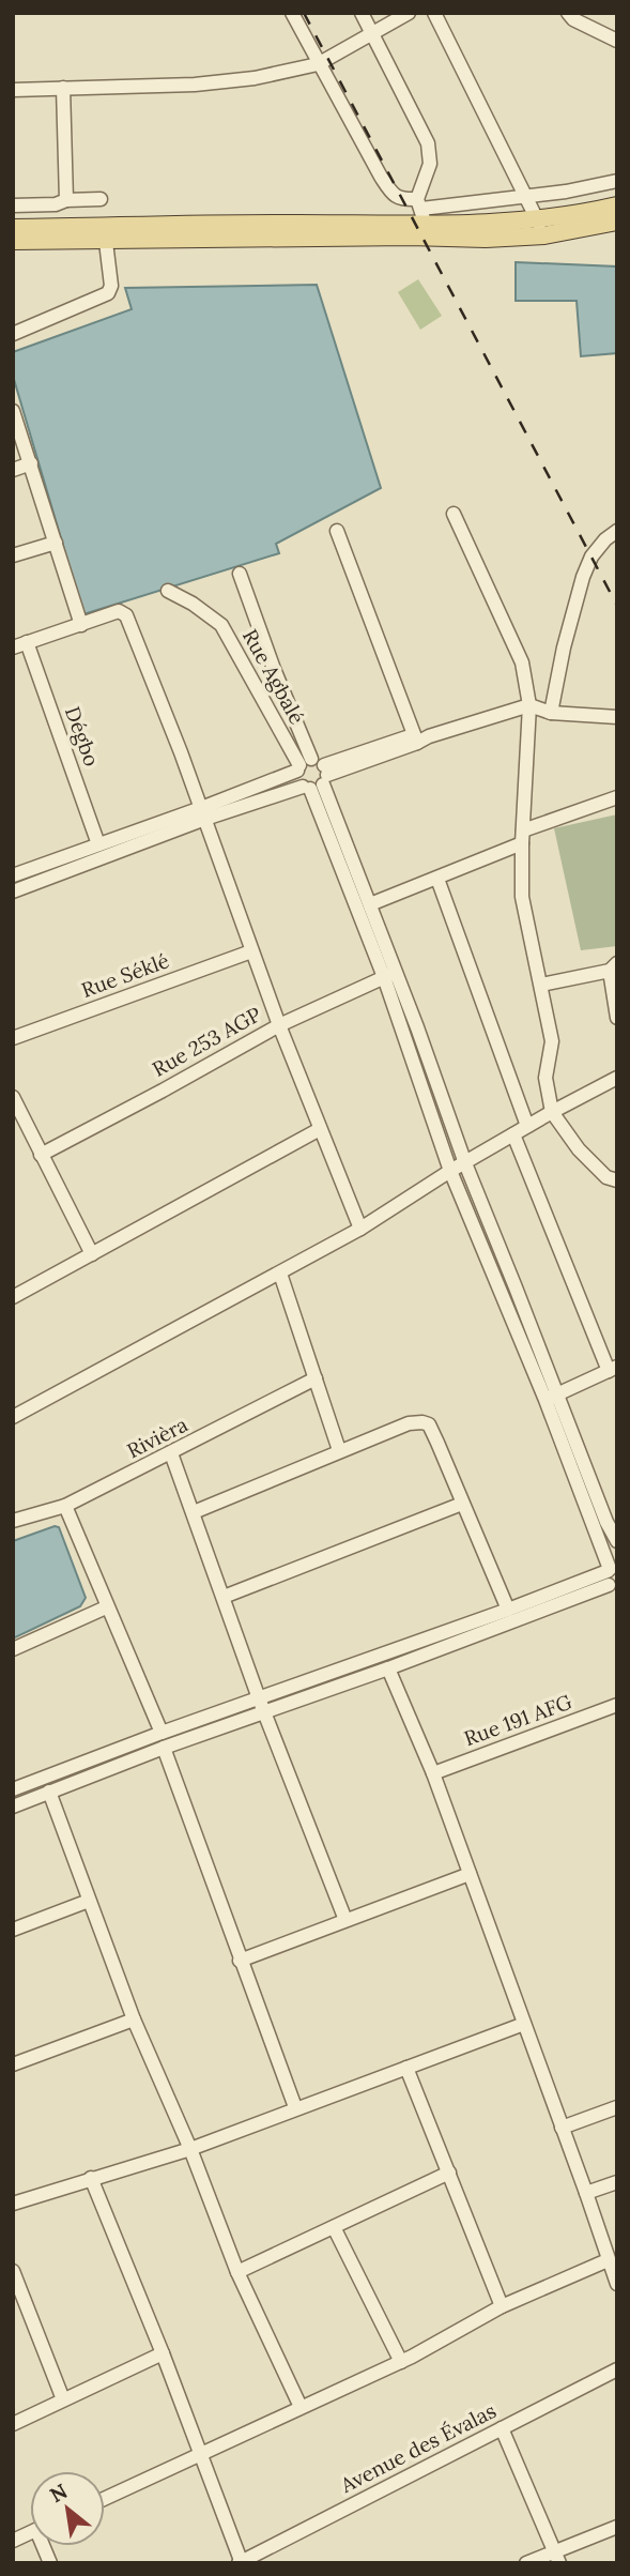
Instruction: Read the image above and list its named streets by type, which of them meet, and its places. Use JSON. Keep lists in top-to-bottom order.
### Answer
{
  "streets": {
    "street": [
      "Rue Agbalé",
      "Dégbo",
      "Rue Séklé",
      "Rue 253 AGP",
      "Rivièra",
      "Rue 191 AFG",
      "Avenue des Évalas"
    ]
  },
  "north": "top left"
}
